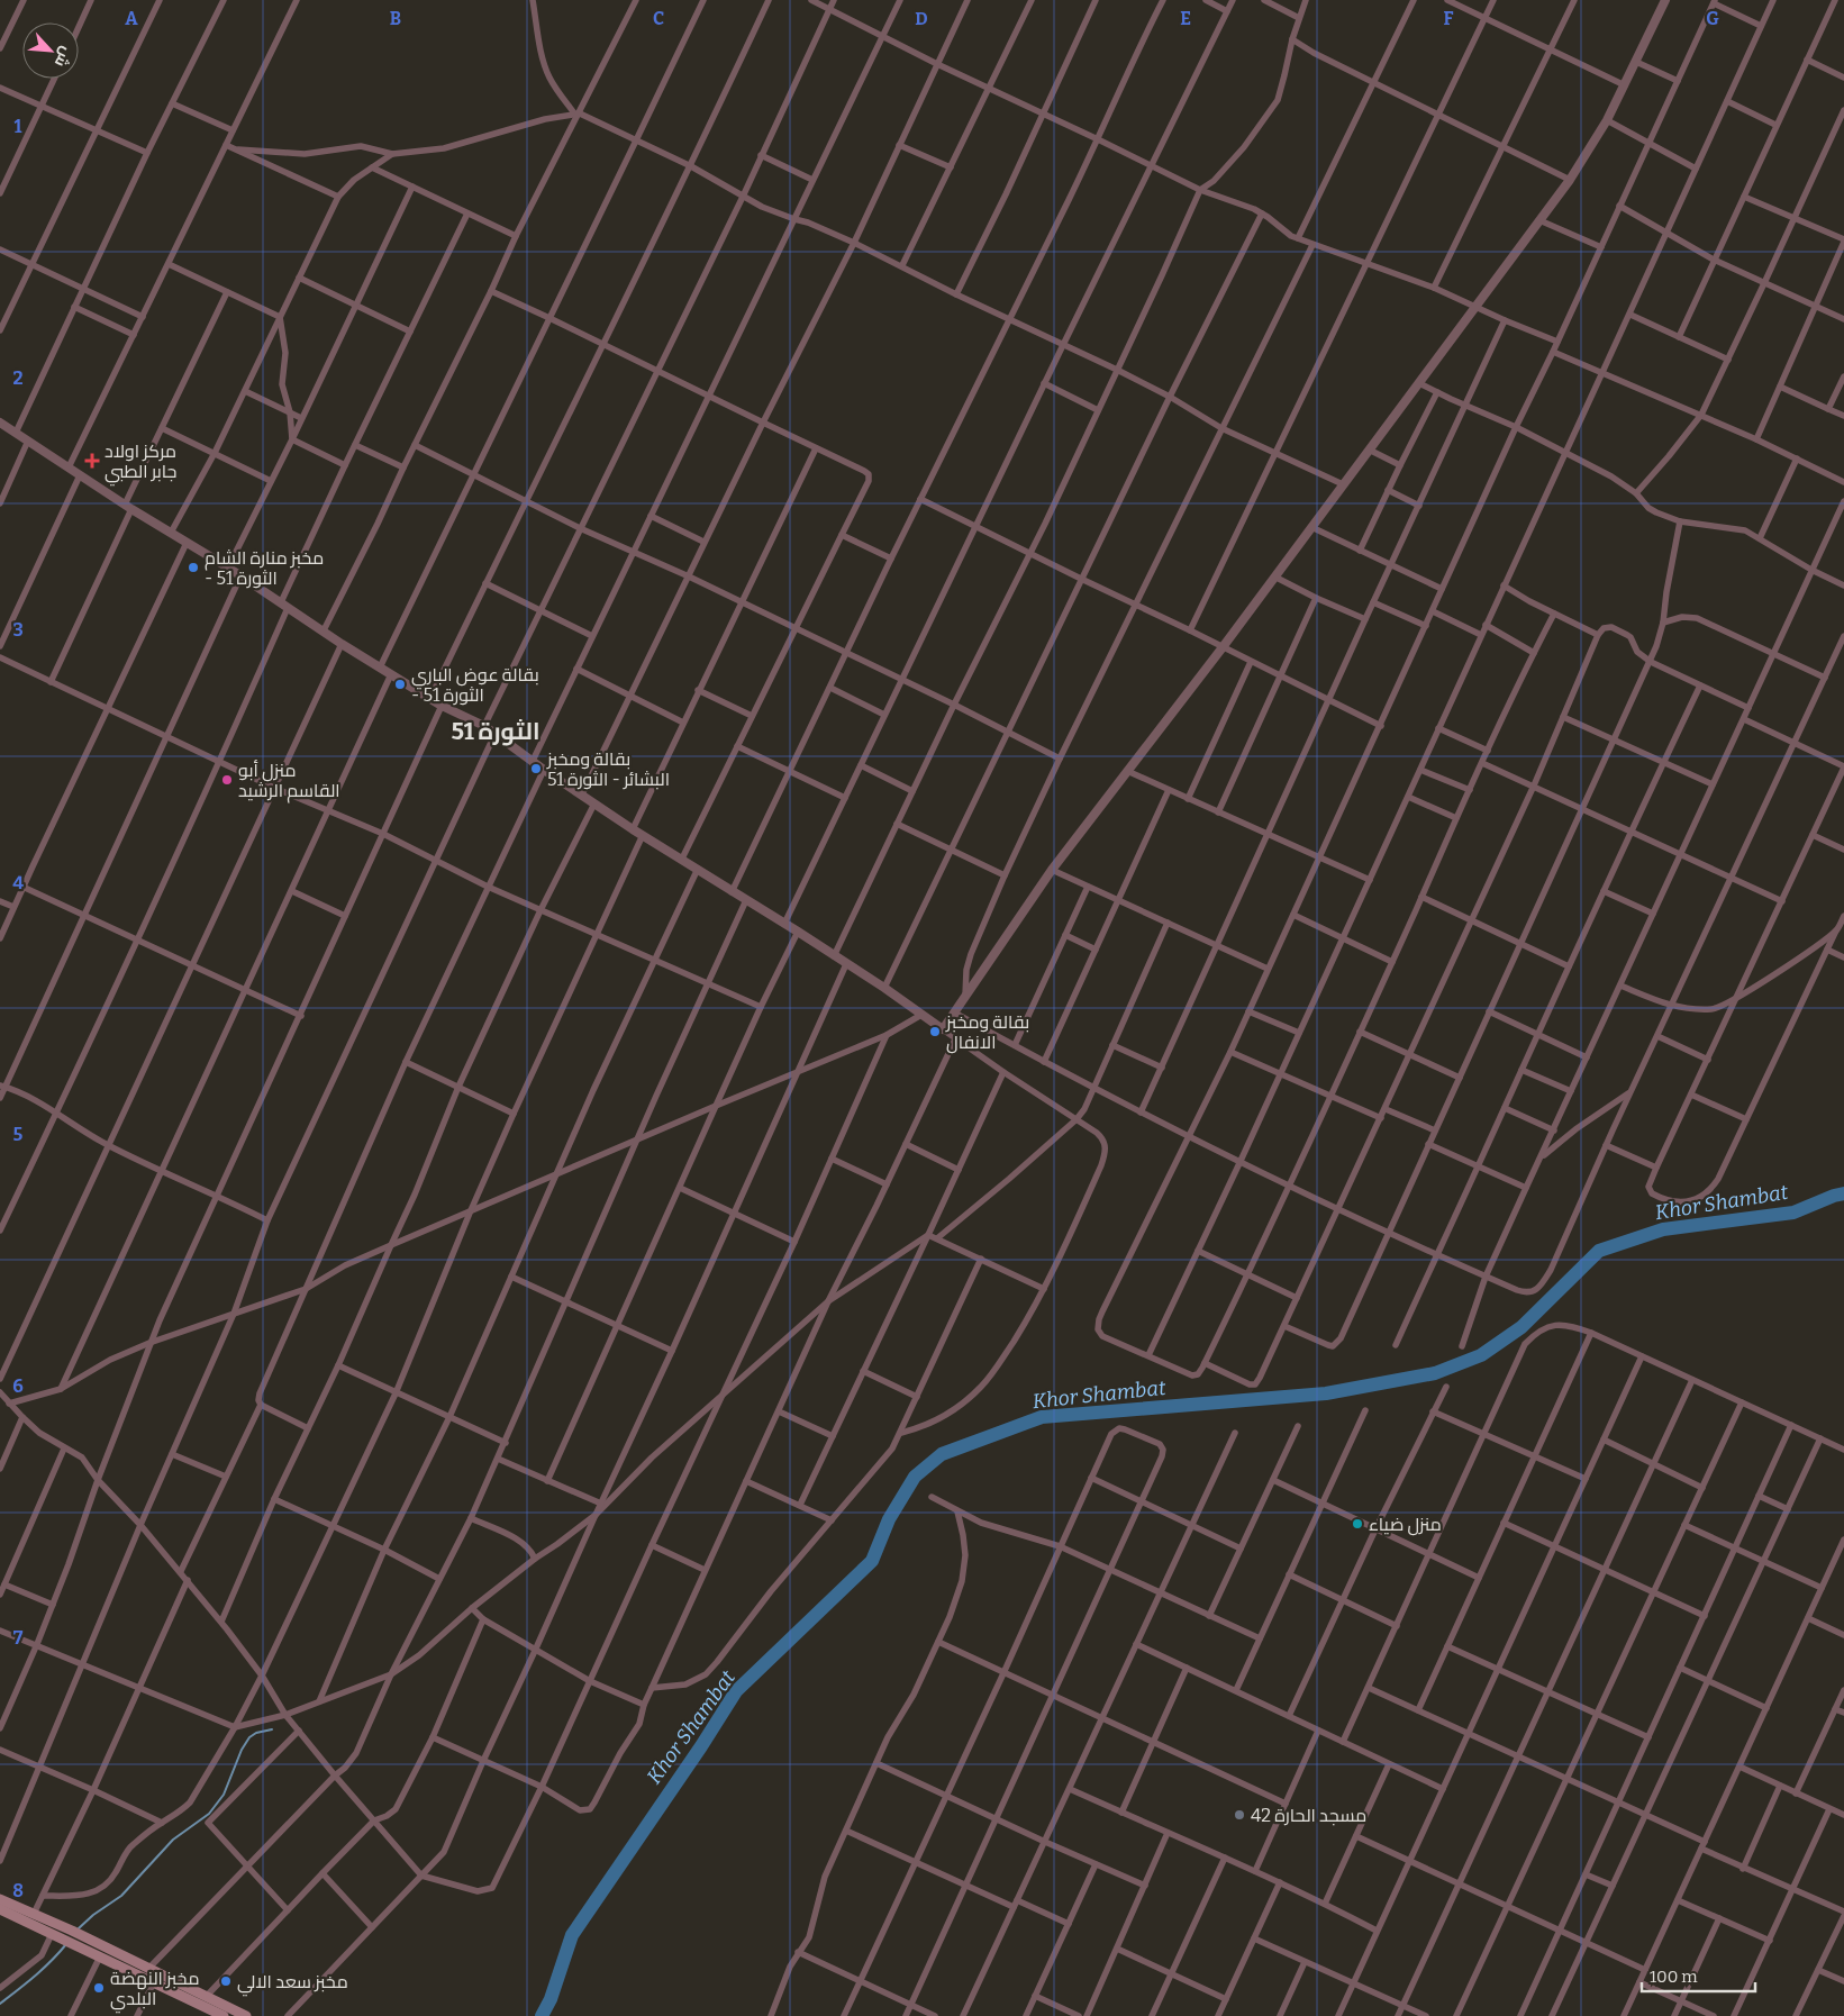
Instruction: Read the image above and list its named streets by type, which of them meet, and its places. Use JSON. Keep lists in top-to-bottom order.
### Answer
{
  "districts": ["الثورة 51"],
  "water": ["Khor Shambat"],
  "places": {
    "health": ["مركز اولاد جابر الطبي"],
    "other": [
      "مخبز منارة الشام - الثورة 51",
      "بقالة عوض الباري - الثورة 51",
      "بقالة ومخبز البشائر - الثورة 51",
      "منزل أبو القاسم الرشيد",
      "بقالة ومخبز الانفال",
      "منزل ضياء",
      "مسجد الحارة 42",
      "مخبز سعد الالي",
      "مخبز النهضة البلدي"
    ]
  },
  "scale_bar": "100 m",
  "north": "bottom right",
  "grid": {
    "columns": [
      "A",
      "B",
      "C",
      "D",
      "E",
      "F",
      "G"
    ],
    "rows": [
      "1",
      "2",
      "3",
      "4",
      "5",
      "6",
      "7",
      "8"
    ]
  }
}
